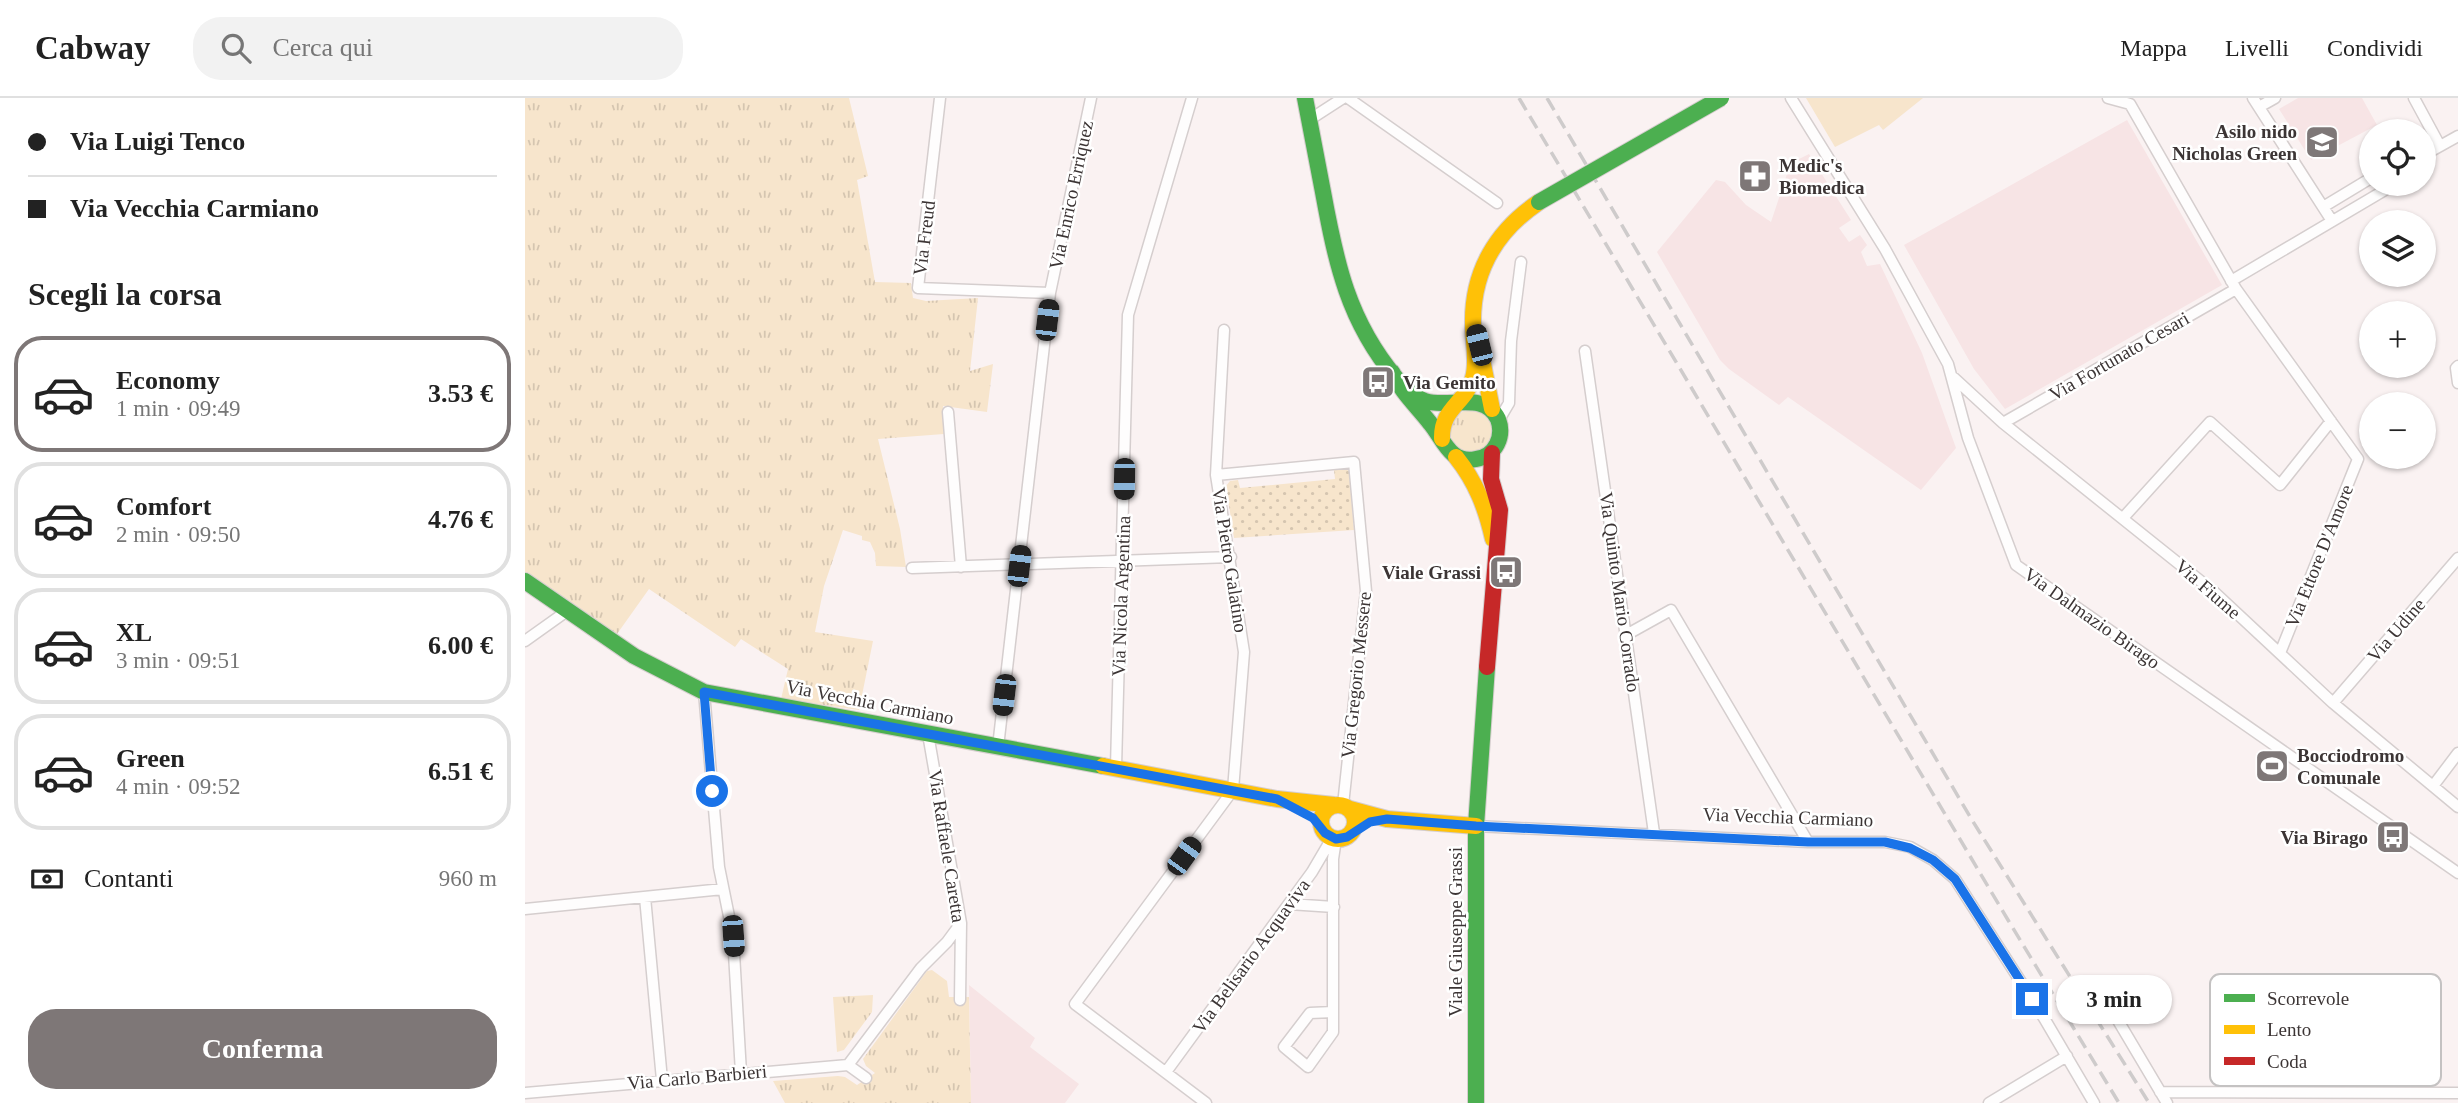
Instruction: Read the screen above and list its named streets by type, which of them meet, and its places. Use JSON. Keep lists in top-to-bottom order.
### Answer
{
  "streets": {
    "street": [
      "Via Enrico Erriquez",
      "Via Freud",
      "Via Fortunato Cesari",
      "Via Ettore D'Amore",
      "Via Pietro Galatino",
      "Via Fiume",
      "Via Quinto Mario Corrado",
      "Via Nicola Argentina",
      "Via Dalmazio Birago",
      "Via Udine",
      "Via Gregorio Messere",
      "Via Vecchia Carmiano",
      "Via Raffaele Caretta",
      "Viale Giuseppe Grassi",
      "Via Belisario Acquaviva",
      "Via Carlo Barbieri"
    ]
  },
  "crossings": [
    ["Via Enrico Erriquez", "Via Freud"],
    ["Via Enrico Erriquez", "Via Vecchia Carmiano"],
    ["Via Fortunato Cesari", "Via Ettore D'Amore"],
    ["Via Fortunato Cesari", "Via Fiume"],
    ["Via Ettore D'Amore", "Via Fiume"],
    ["Via Pietro Galatino", "Via Gregorio Messere"],
    ["Via Pietro Galatino", "Via Vecchia Carmiano"],
    ["Via Fiume", "Via Dalmazio Birago"],
    ["Via Fiume", "Via Udine"],
    ["Via Quinto Mario Corrado", "Via Vecchia Carmiano"],
    ["Via Nicola Argentina", "Via Vecchia Carmiano"],
    ["Via Gregorio Messere", "Via Vecchia Carmiano"],
    ["Via Gregorio Messere", "Via Belisario Acquaviva"],
    ["Via Vecchia Carmiano", "Via Raffaele Caretta"],
    ["Via Vecchia Carmiano", "Viale Giuseppe Grassi"],
    ["Via Vecchia Carmiano", "Via Belisario Acquaviva"]
  ],
  "places": {
    "school or university": ["Asilo nido Nicholas Green"],
    "pharmacy": ["Medic's Biomedica"],
    "bus stop": ["Via Gemito", "Viale Grassi", "Via Birago"],
    "sports": ["Bocciodromo Comunale"]
  },
  "legend": ["Scorrevole", "Lento", "Coda"],
  "page": {
    "header": "Cabway",
    "search": "Cerca qui",
    "nav": ["Mappa", "Livelli", "Condividi"],
    "banner": ["Via Luigi Tenco", "Via Vecchia Carmiano"],
    "map_buttons": ["+", "−"],
    "heading": "Scegli la corsa",
    "list": [
      {
        "name": "Economy",
        "note": "1 min · 09:49",
        "value": "3.53 €"
      },
      {
        "name": "Comfort",
        "note": "2 min · 09:50",
        "value": "4.76 €"
      },
      {
        "name": "XL",
        "note": "3 min · 09:51",
        "value": "6.00 €"
      },
      {
        "name": "Green",
        "note": "4 min · 09:52",
        "value": "6.51 €"
      }
    ],
    "pay": ["Contanti", "960 m"],
    "bubble": "3 min",
    "buttons": "Conferma"
  }
}
